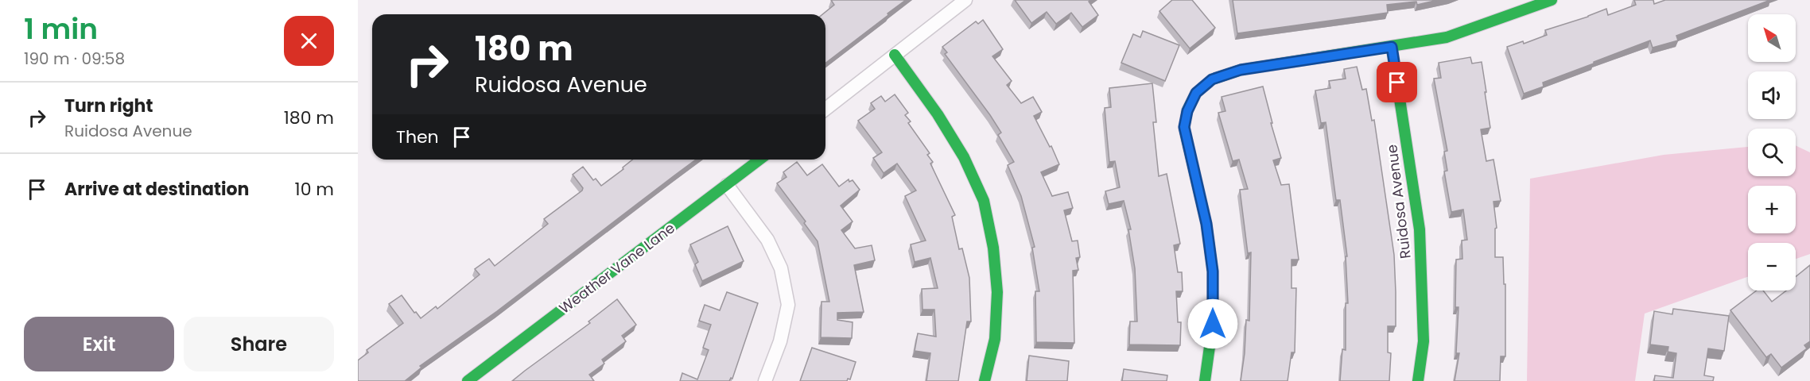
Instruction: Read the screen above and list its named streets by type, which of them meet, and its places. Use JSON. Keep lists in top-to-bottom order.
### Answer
{
  "streets": {
    "street": ["Ruidosa Avenue", "Weather Vane Lane"]
  },
  "north": "top left",
  "page": {
    "heading": ["1 min", "190 m · 09:58"],
    "map_buttons": ["+", "−"],
    "turn": ["180 m", "Ruidosa Avenue"],
    "list": [
      {
        "name": "Turn right",
        "note": "Ruidosa Avenue",
        "value": "180 m"
      },
      {
        "name": "Arrive at destination",
        "value": "10 m"
      }
    ],
    "then": "Then",
    "buttons": ["Exit", "Share"]
  }
}
